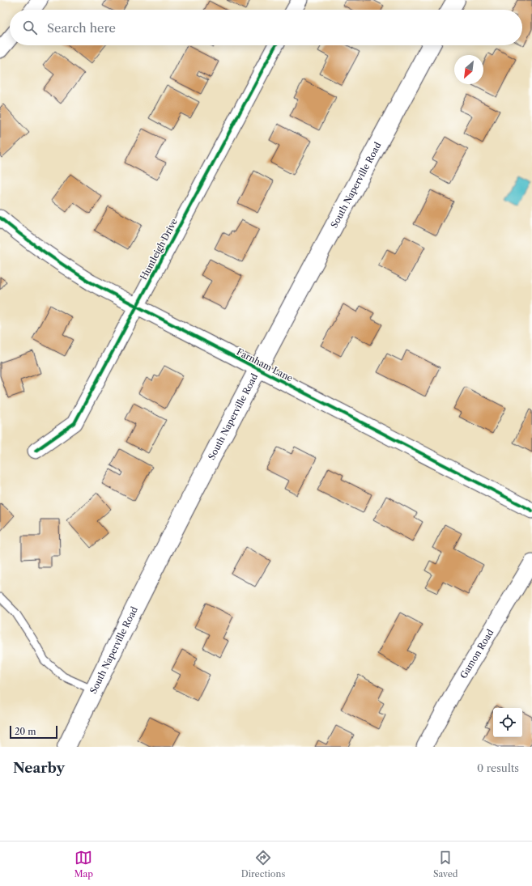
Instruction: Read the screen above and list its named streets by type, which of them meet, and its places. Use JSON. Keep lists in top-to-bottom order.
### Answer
{
  "streets": {
    "main road": ["South Naperville Road"],
    "street": ["Huntleigh Drive", "Farnham Lane", "Gamon Road"]
  },
  "crossings": [
    ["South Naperville Road", "Farnham Lane"],
    ["Huntleigh Drive", "Farnham Lane"]
  ],
  "scale_bar": "20 m",
  "north": "bottom left",
  "page": {
    "search": "Search here",
    "scale": "20 m",
    "heading": ["Nearby", "0 results"],
    "nav": ["Map", "Directions", "Saved"]
  }
}
